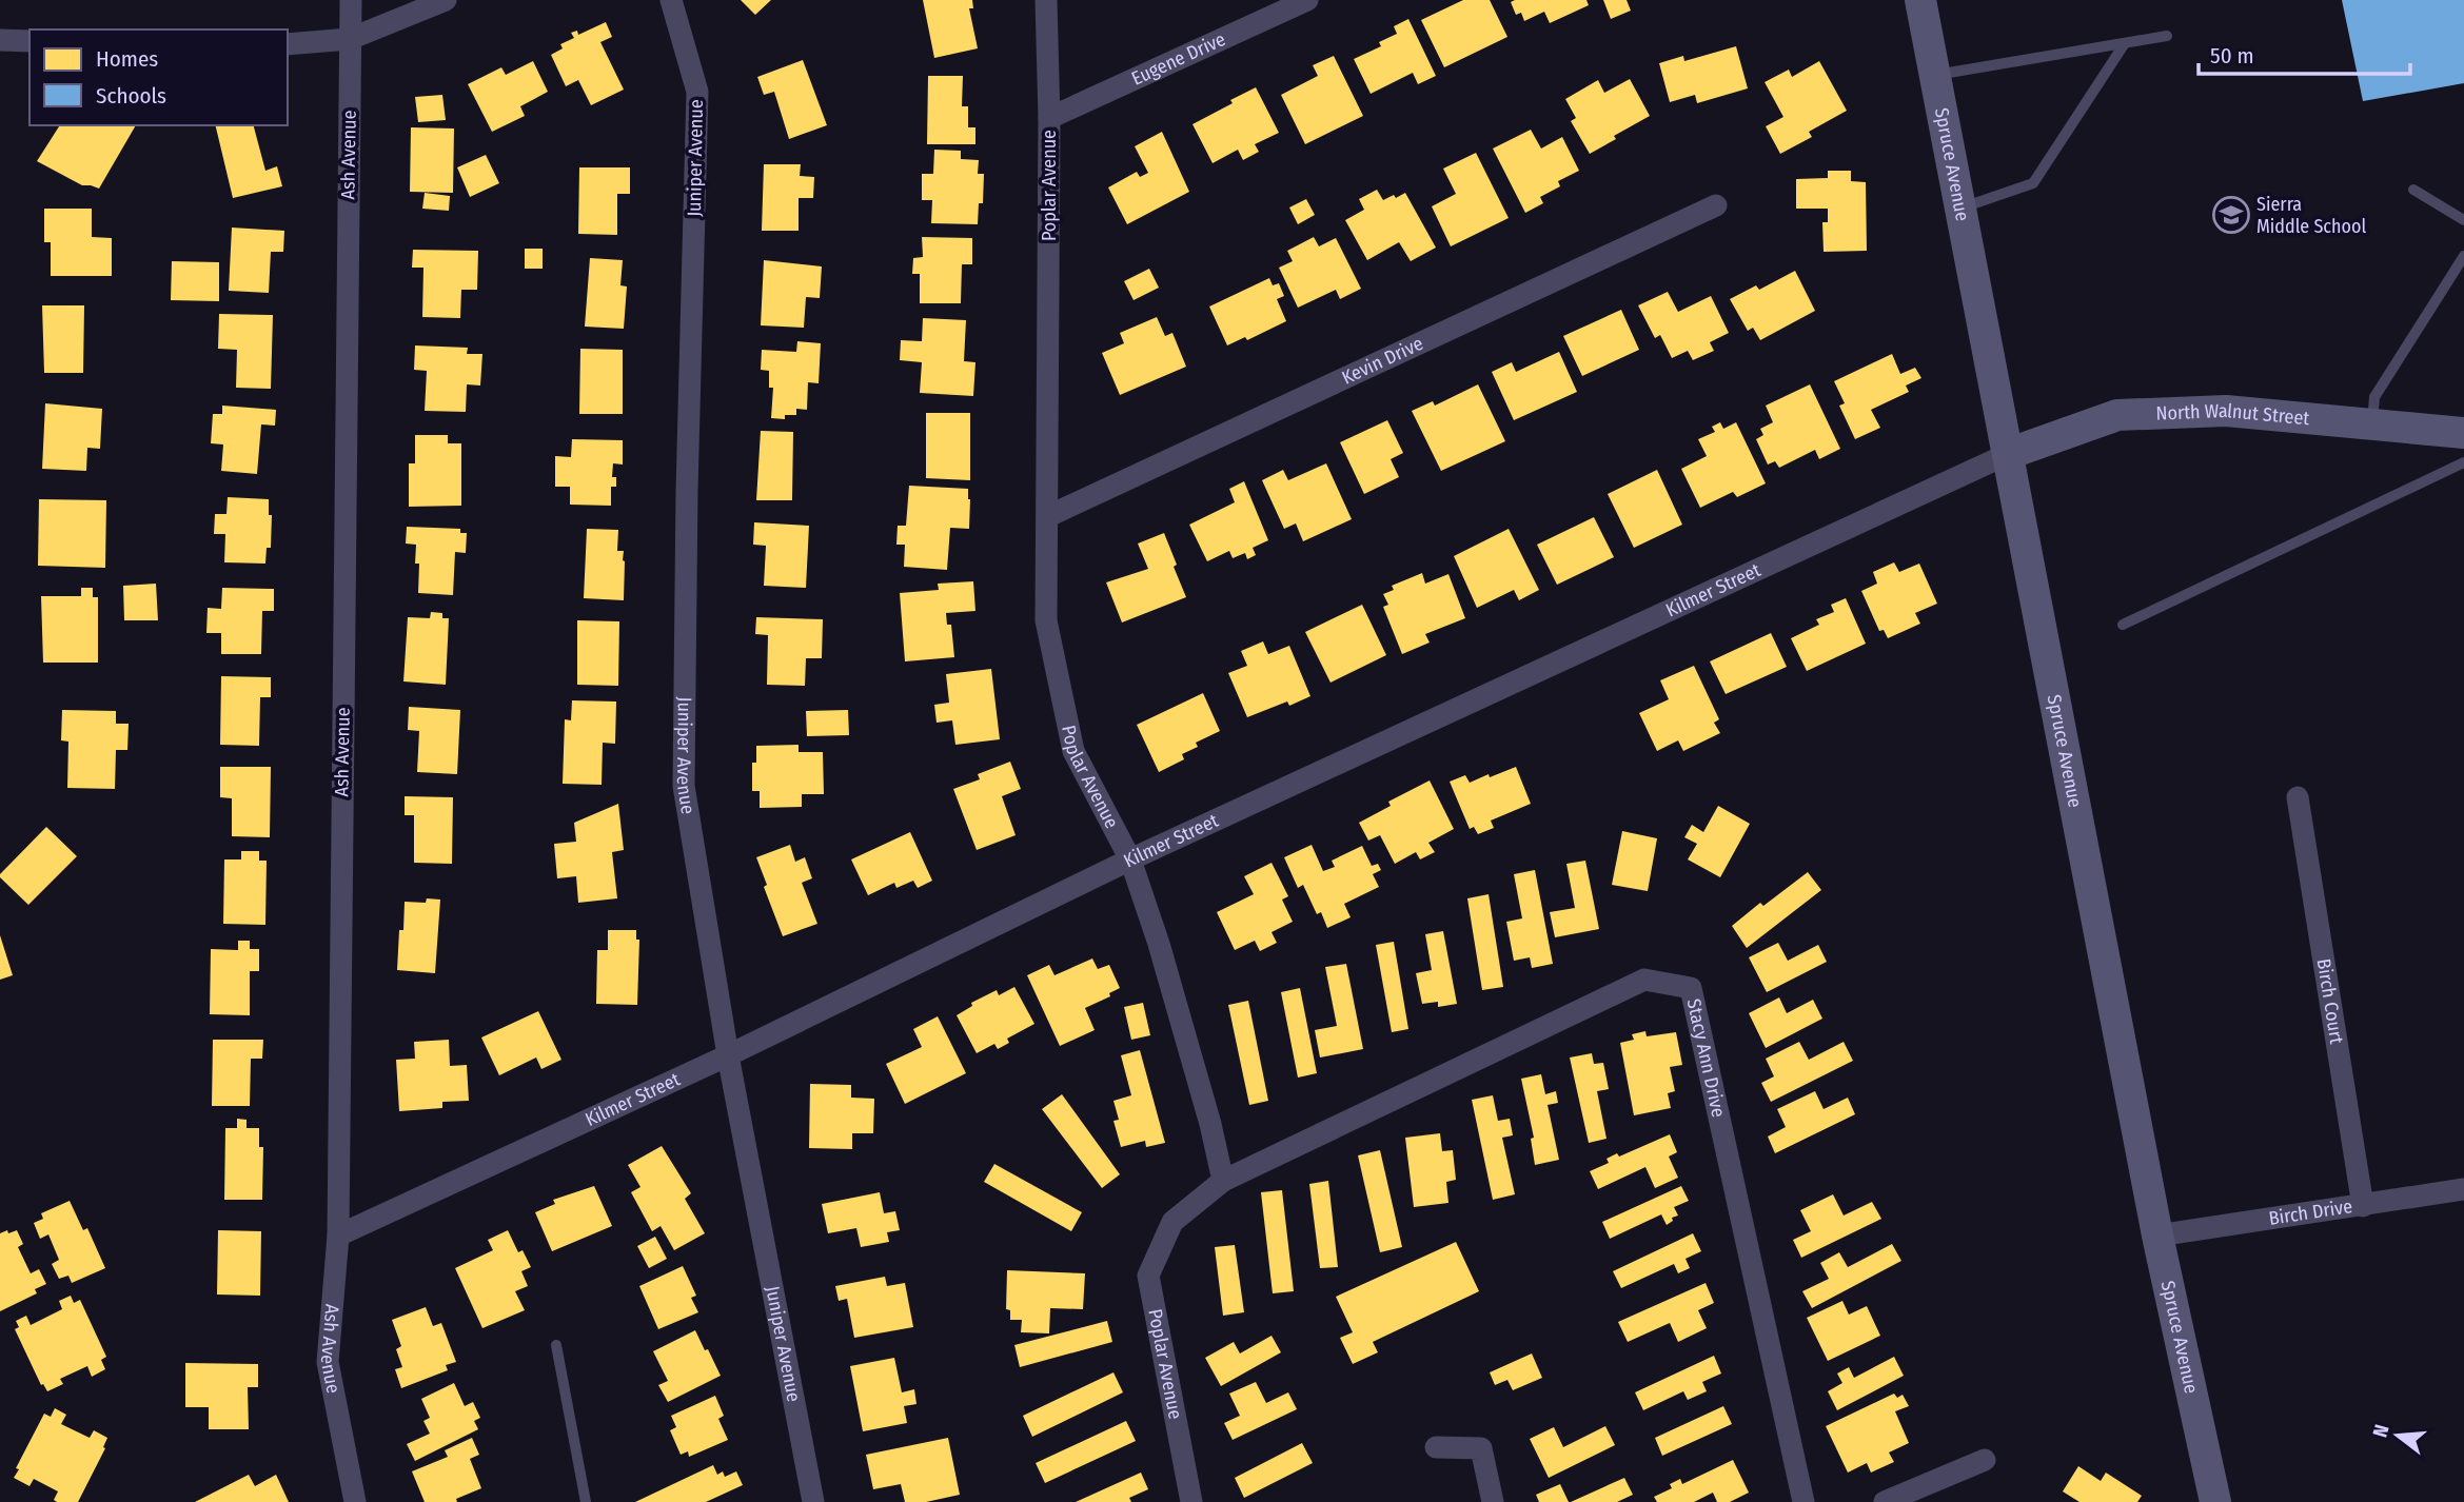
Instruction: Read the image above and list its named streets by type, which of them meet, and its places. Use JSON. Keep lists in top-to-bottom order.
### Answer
{
  "streets": {
    "main road": ["Spruce Avenue", "North Walnut Street"],
    "street": [
      "Eugene Drive",
      "Ash Avenue",
      "Juniper Avenue",
      "Poplar Avenue",
      "Kevin Drive",
      "Kilmer Street",
      "Birch Court",
      "Stacy Ann Drive",
      "Birch Drive"
    ]
  },
  "crossings": [
    ["Eugene Drive", "Poplar Avenue"],
    ["Ash Avenue", "Kilmer Street"],
    ["Juniper Avenue", "Kilmer Street"],
    ["Spruce Avenue", "North Walnut Street"],
    ["Spruce Avenue", "Kilmer Street"],
    ["Spruce Avenue", "Birch Drive"],
    ["Poplar Avenue", "Kevin Drive"],
    ["Poplar Avenue", "Kilmer Street"],
    ["Poplar Avenue", "Stacy Ann Drive"],
    ["North Walnut Street", "Kilmer Street"],
    ["Birch Court", "Birch Drive"]
  ],
  "places": {
    "school or university": ["Sierra Middle School"]
  },
  "legend": ["Homes", "Schools"],
  "scale_bar": "50 m",
  "north": "left"
}
